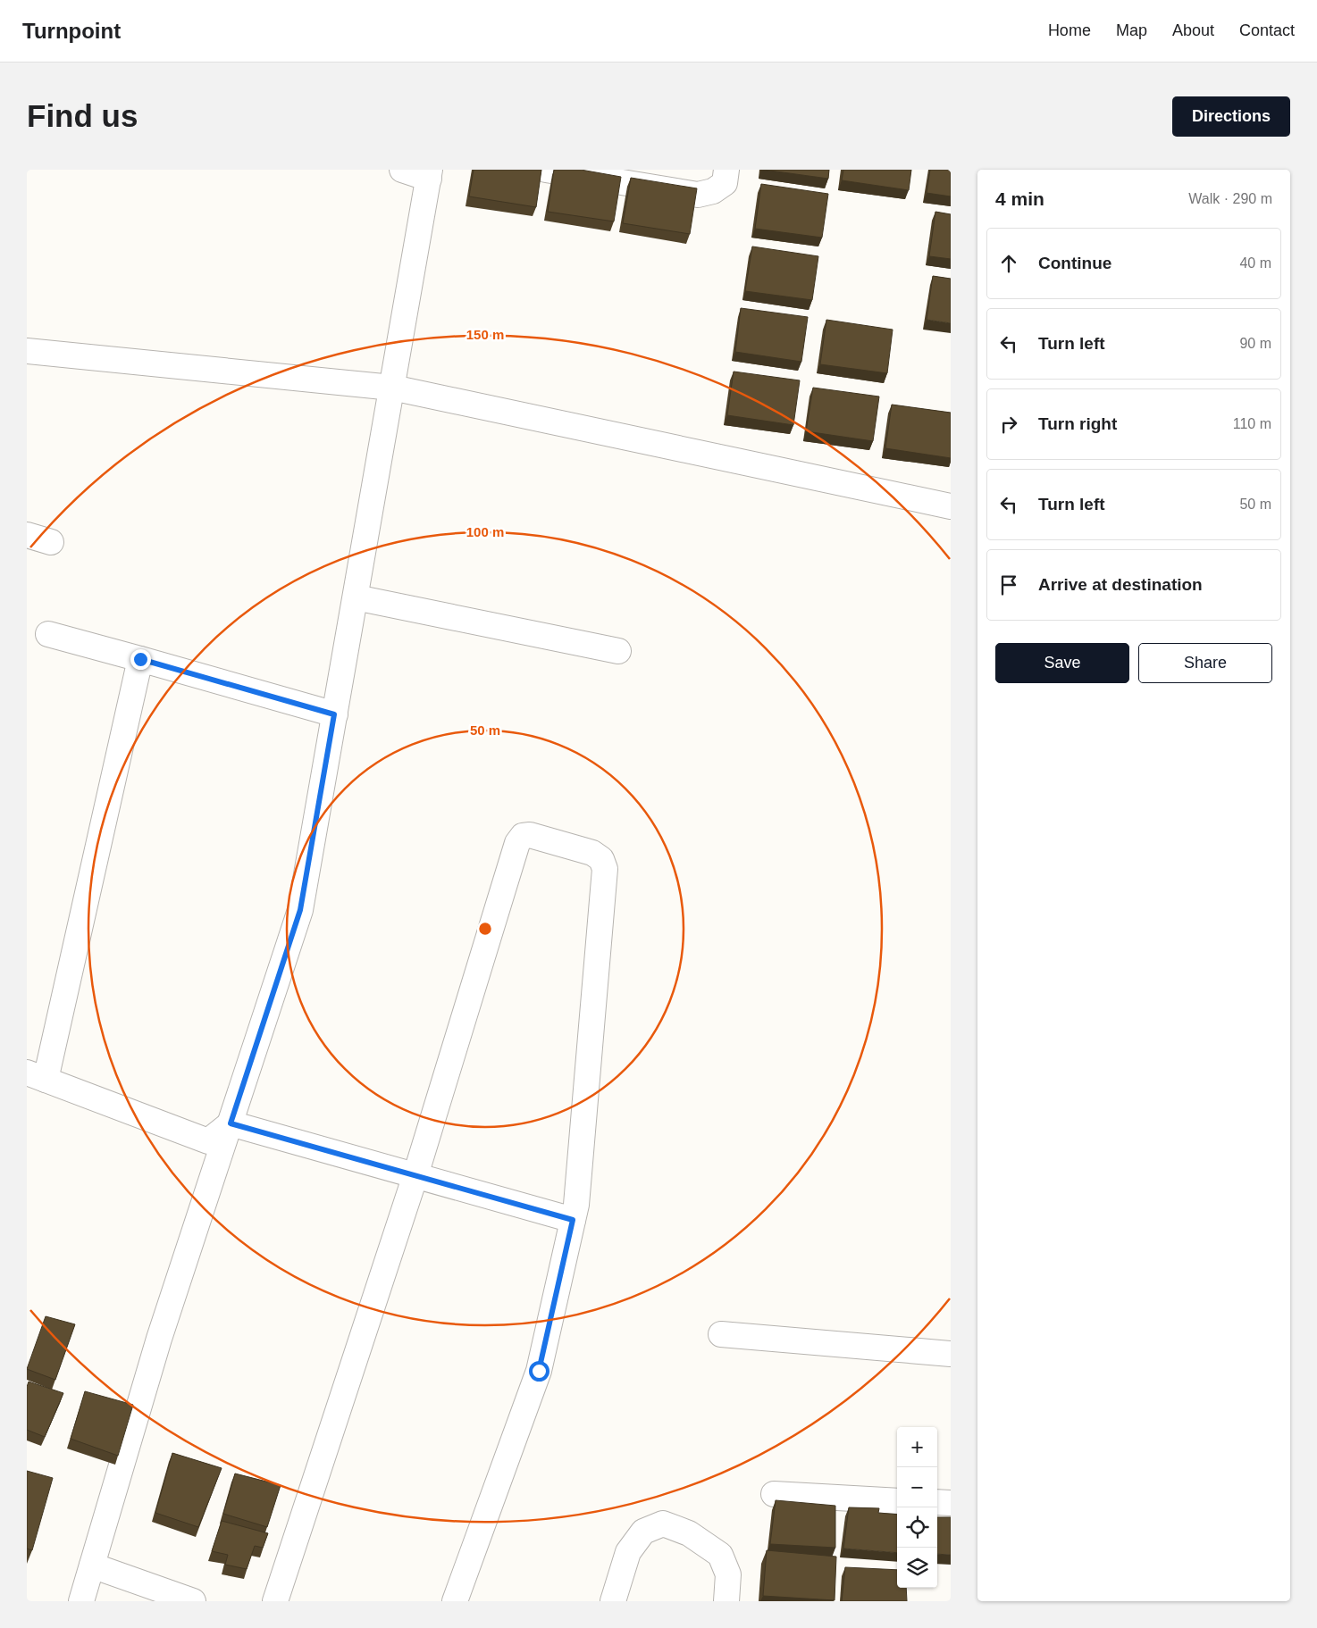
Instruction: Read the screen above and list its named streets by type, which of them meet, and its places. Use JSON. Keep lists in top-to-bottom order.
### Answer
{
  "page": {
    "header": "Turnpoint",
    "nav": [
      "Home",
      "Map",
      "About",
      "Contact"
    ],
    "buttons": [
      "Directions",
      ["Save", "Share"]
    ],
    "title": "Find us",
    "heading": ["4 min", "Walk · 290 m"],
    "list": [
      ["Continue", "40 m"],
      ["Turn left", "90 m"],
      ["Turn right", "110 m"],
      ["Turn left", "50 m"],
      "Arrive at destination"
    ],
    "map_buttons": ["+", "−"]
  },
  "rings": ["150 m", "100 m", "50 m"]
}
